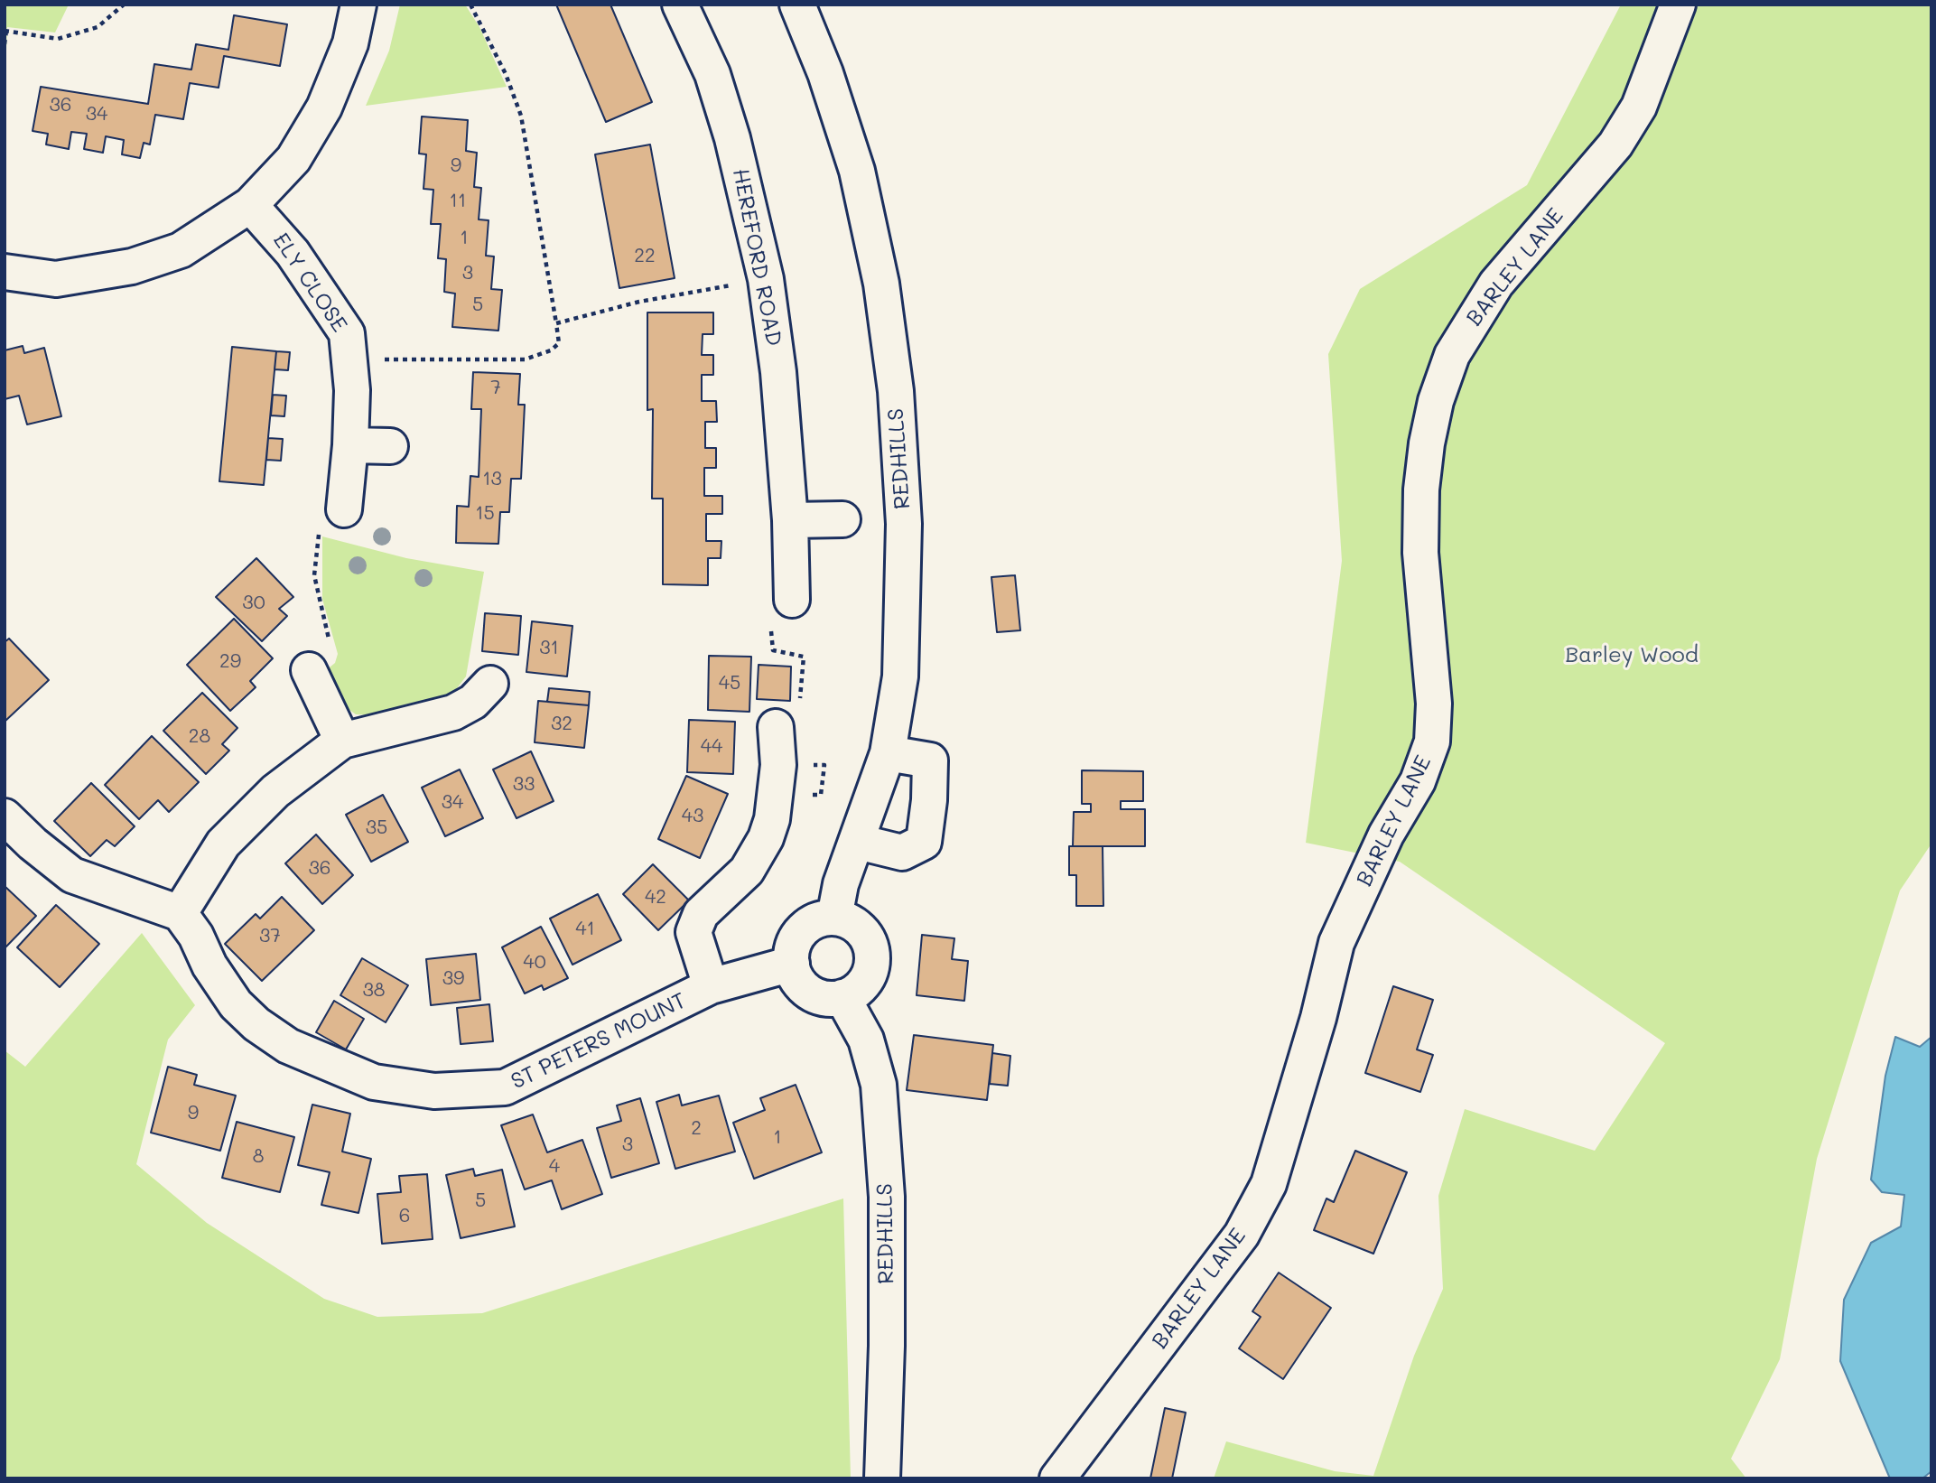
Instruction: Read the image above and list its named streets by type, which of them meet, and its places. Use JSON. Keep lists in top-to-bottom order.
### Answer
{
  "streets": {
    "street": [
      "HEREFORD ROAD",
      "BARLEY LANE",
      "ELY CLOSE",
      "REDHILLS",
      "ST PETERS MOUNT"
    ]
  },
  "crossings": [
    ["REDHILLS", "ST PETERS MOUNT"]
  ],
  "parks": ["Barley Wood"],
  "house_numbers": [
    "36",
    "34",
    "9",
    "11",
    "1",
    "22",
    "3",
    "5",
    "7",
    "13",
    "15",
    "30",
    "31",
    "29",
    "45",
    "32",
    "28",
    "44",
    "33",
    "34",
    "43",
    "35",
    "36",
    "42",
    "41",
    "37",
    "40",
    "39",
    "38",
    "9",
    "2",
    "1",
    "3",
    "8",
    "4",
    "5",
    "6"
  ]
}
